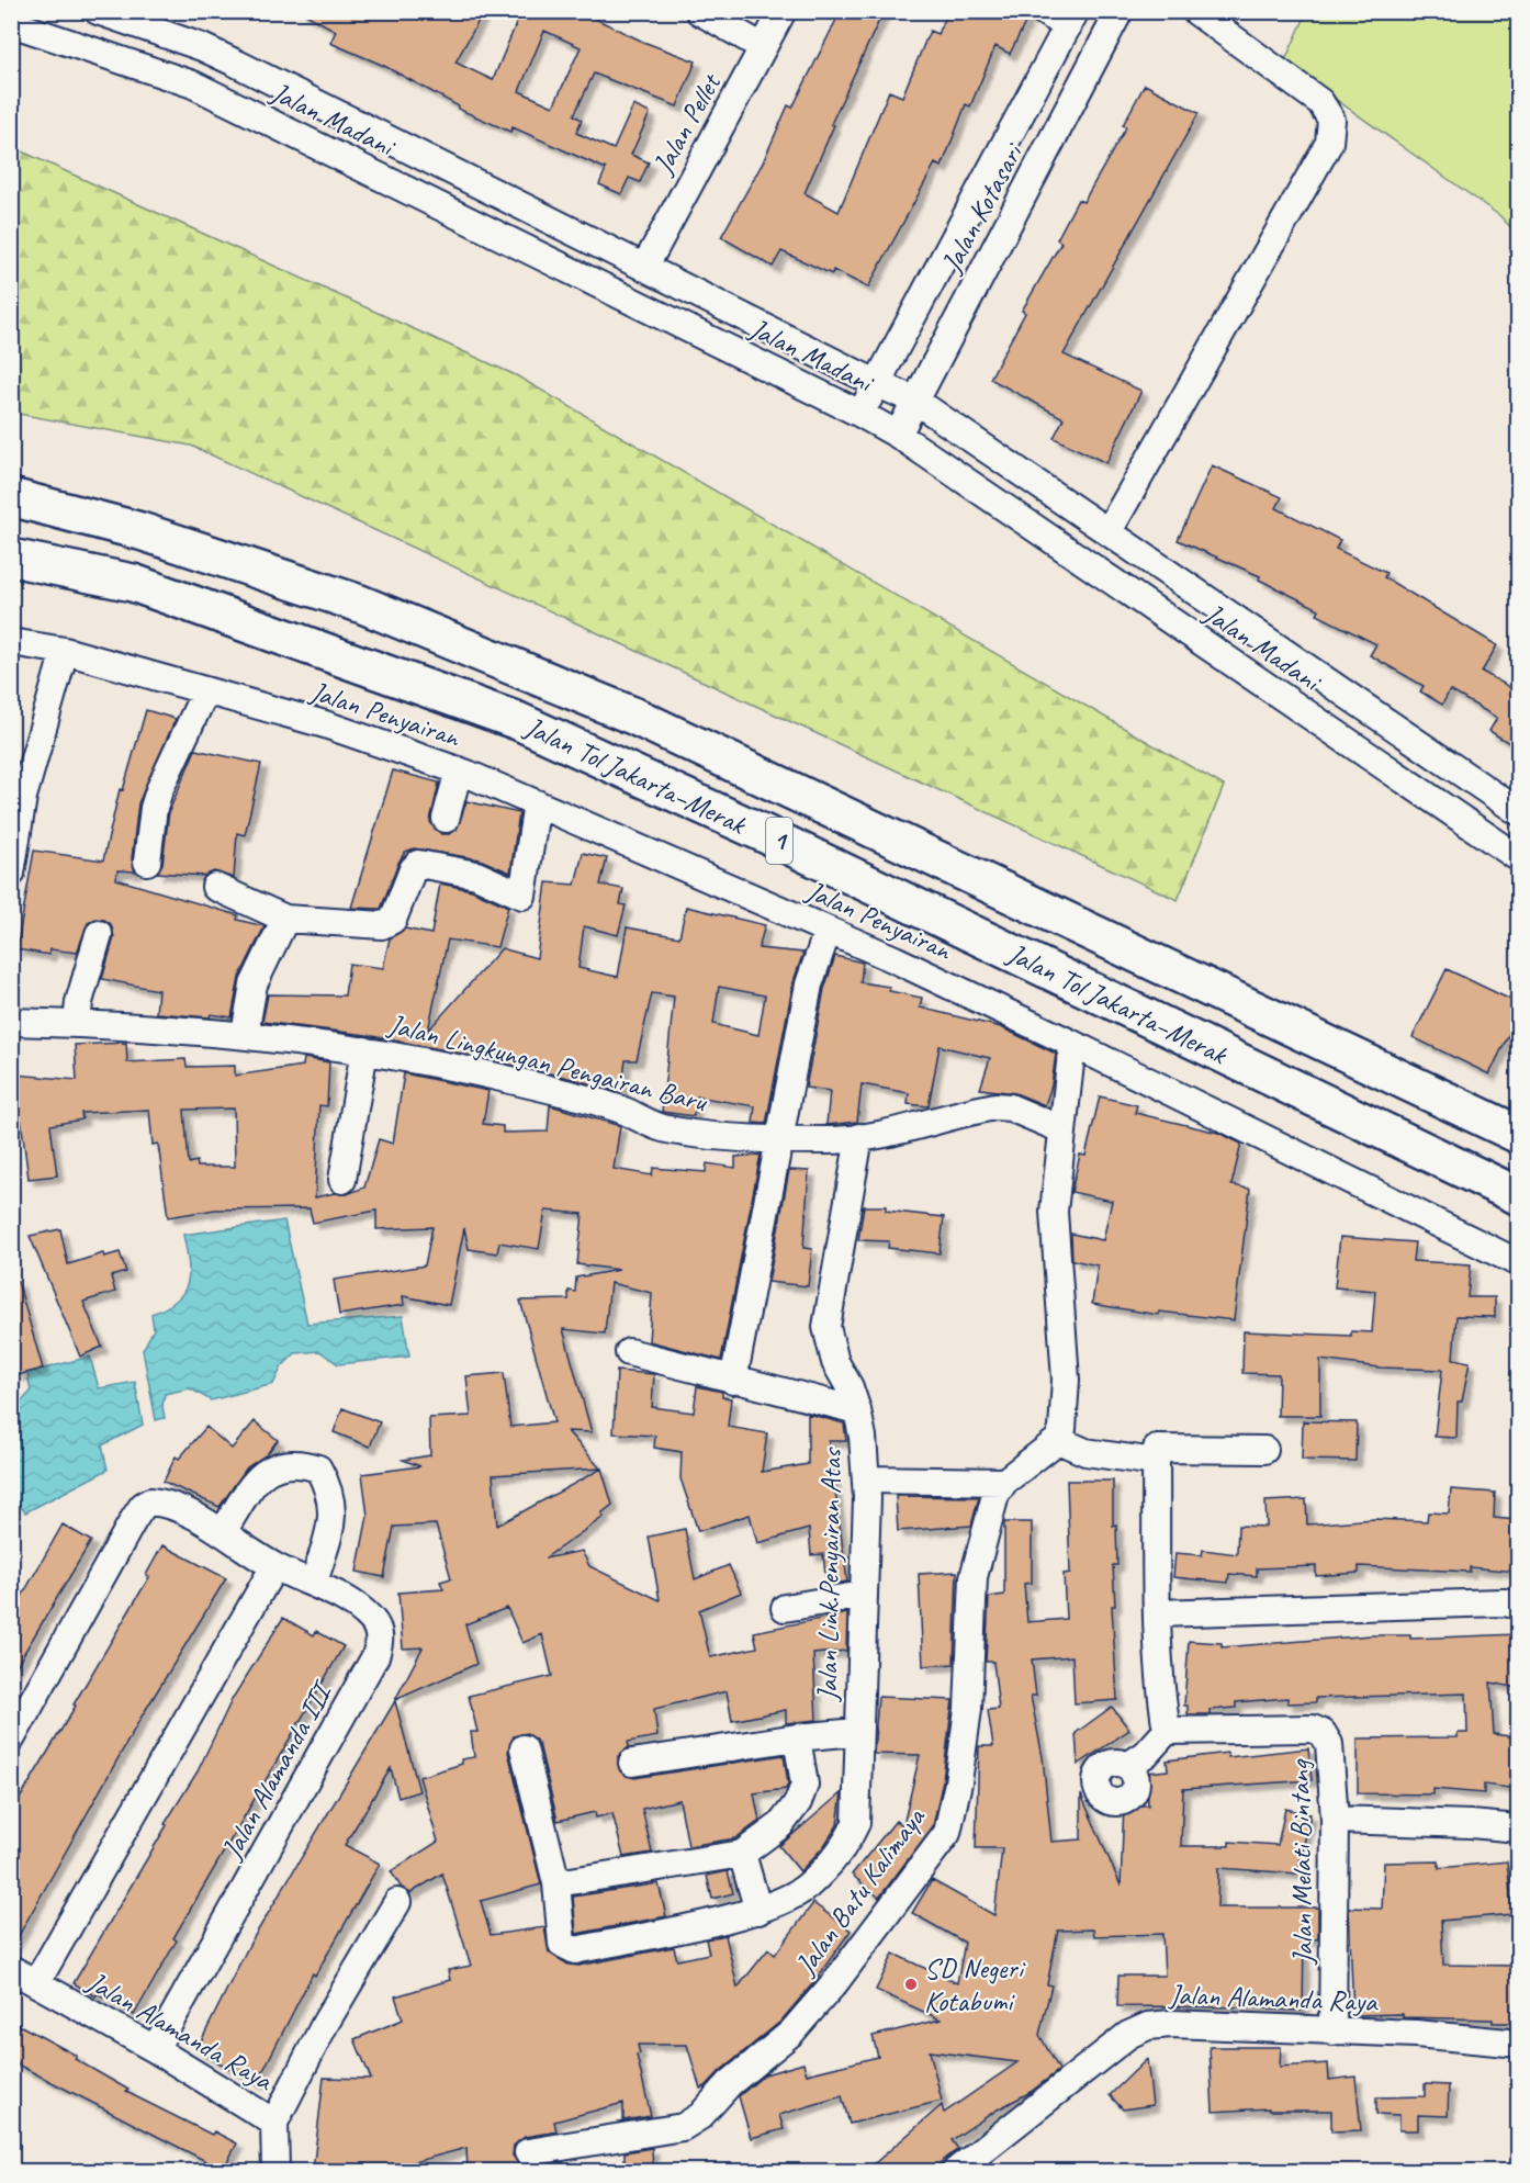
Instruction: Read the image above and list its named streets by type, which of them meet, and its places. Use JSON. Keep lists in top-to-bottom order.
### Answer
{
  "streets": {
    "highway": ["Jalan Tol Jakarta–Merak", "1"],
    "street": [
      "Jalan Madani",
      "Jalan Pellet",
      "Jalan Kotasari",
      "Jalan Penyairan",
      "Jalan Lingkungan Pengairan Baru",
      "Jalan Link.Penyairan Atas",
      "Jalan Alamanda III",
      "Jalan Melati Bintang",
      "Jalan Batu Kalimaya",
      "Jalan Alamanda Raya"
    ]
  },
  "crossings": [
    ["Jalan Madani", "Jalan Pellet"],
    ["Jalan Madani", "Jalan Kotasari"],
    ["Jalan Lingkungan Pengairan Baru", "Jalan Link.Penyairan Atas"],
    ["Jalan Alamanda III", "Jalan Alamanda Raya"],
    ["Jalan Melati Bintang", "Jalan Alamanda Raya"]
  ],
  "places": ["SD Negeri Kotabumi"]
}
